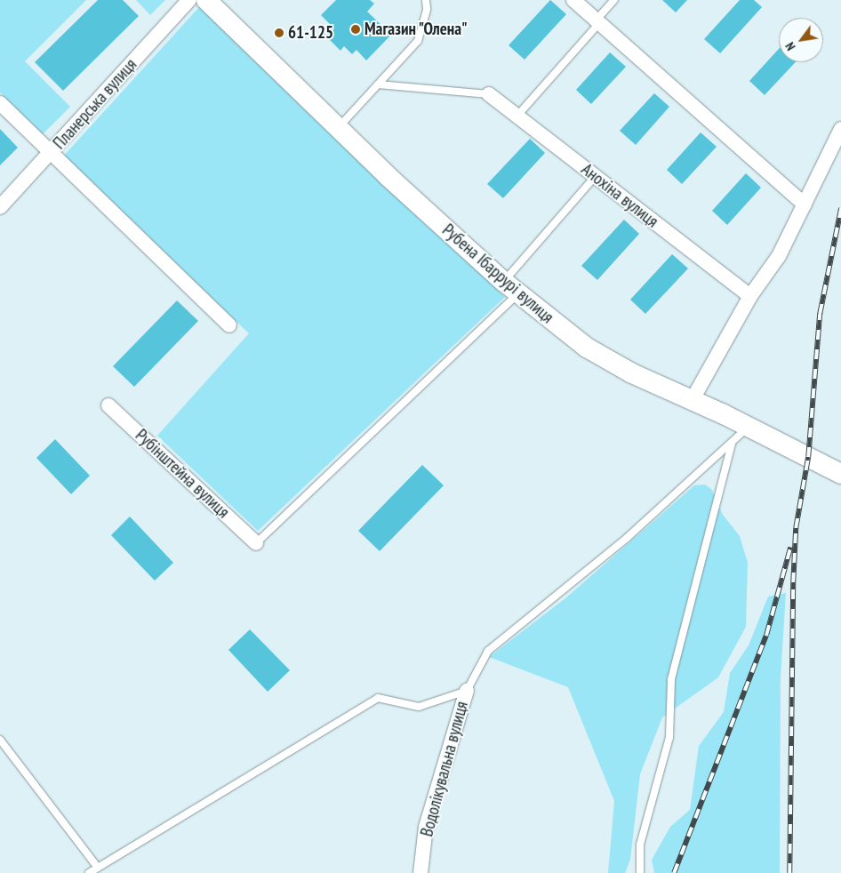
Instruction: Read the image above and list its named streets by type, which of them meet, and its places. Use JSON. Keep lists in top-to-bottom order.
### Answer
{
  "streets": {
    "main road": ["Рубена Ібаррурі вулиця"],
    "street": [
      "Планерська вулиця",
      "Анохіна вулиця",
      "Рубінштейна вулиця",
      "Водолікувальна вулиця"
    ]
  },
  "places": ["Магазин \"Олена\"", "61-125"],
  "north": "bottom left"
}
